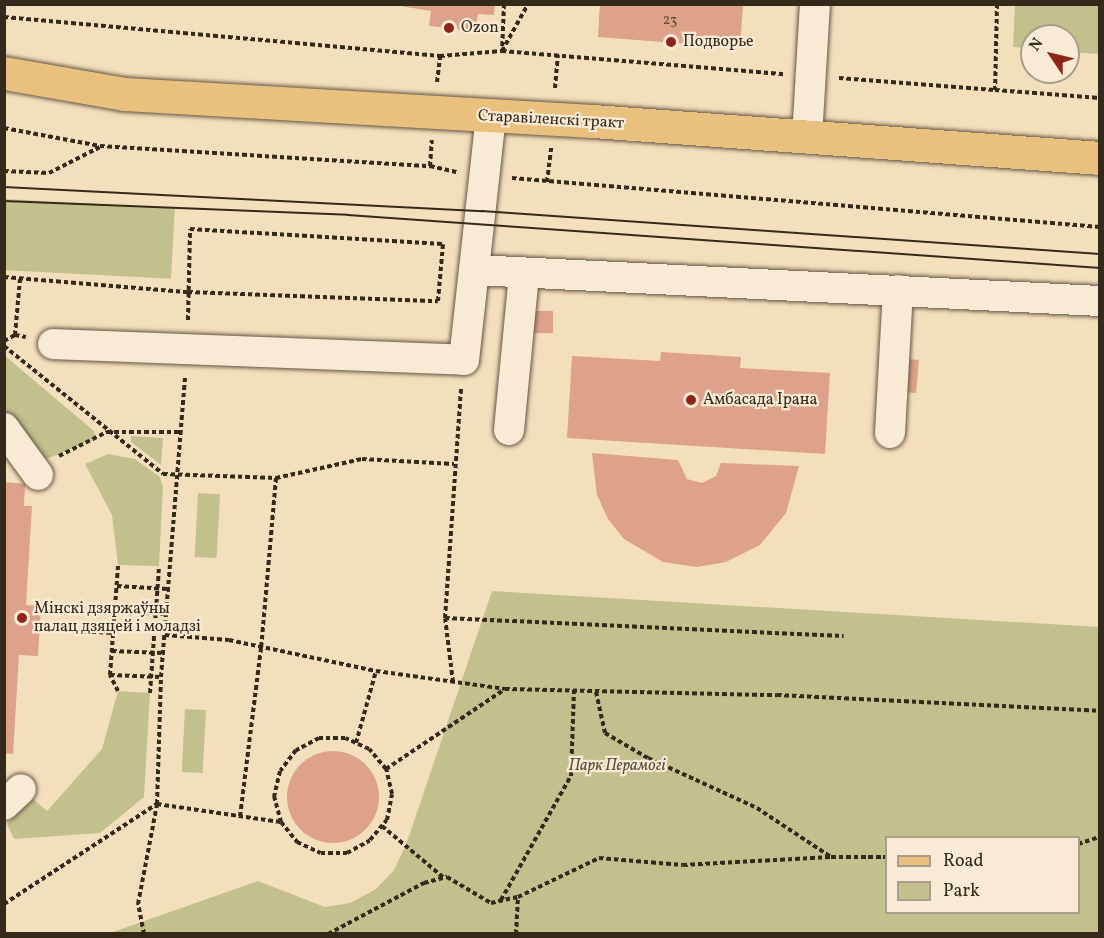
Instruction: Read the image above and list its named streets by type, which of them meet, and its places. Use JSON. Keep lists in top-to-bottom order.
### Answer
{
  "streets": {
    "main road": ["Старавіленскі тракт"]
  },
  "parks": ["Парк Перамогі"],
  "places": [
    "Ozon",
    "Подворье",
    "Амбасада Ірана",
    "Мінскі дзяржаўны палац дзяцей і моладзі"
  ],
  "house_numbers": ["23"],
  "legend": ["Road", "Park"],
  "north": "top left"
}
